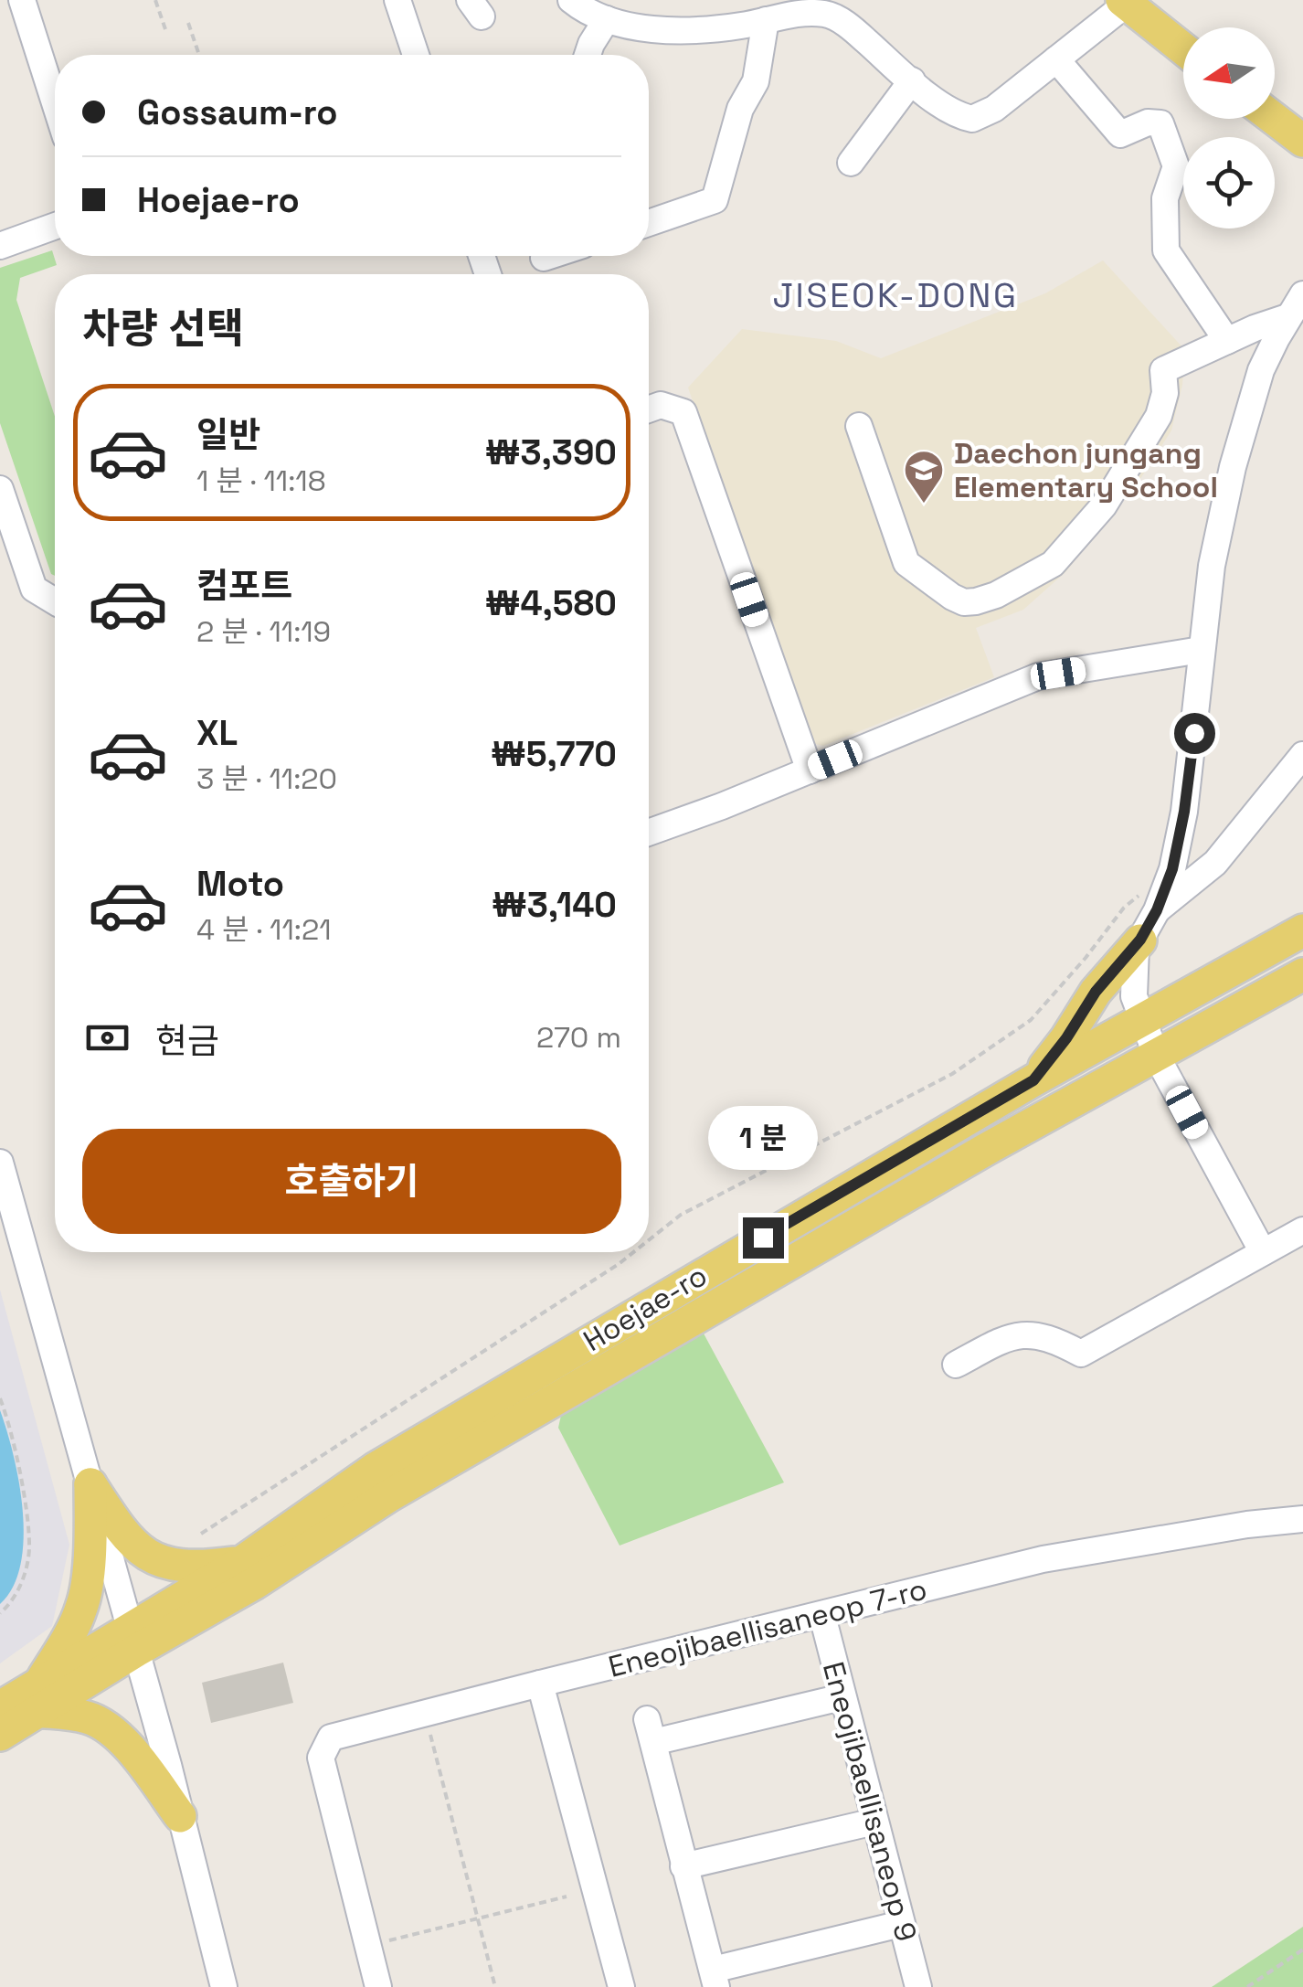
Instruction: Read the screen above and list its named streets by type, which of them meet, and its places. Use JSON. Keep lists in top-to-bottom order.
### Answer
{
  "streets": {
    "main road": ["Hoejae-ro"],
    "street": ["Eneojibaellisaneop 7-ro", "Eneojibaellisaneop 9"]
  },
  "crossings": [
    ["Eneojibaellisaneop 7-ro", "Eneojibaellisaneop 9"]
  ],
  "districts": ["JISEOK-DONG"],
  "places": {
    "school or university": ["Daechon jungang Elementary School"]
  },
  "north": "left",
  "page": {
    "banner": ["Gossaum-ro", "Hoejae-ro"],
    "heading": "차량 선택",
    "list": [
      {
        "name": "일반",
        "note": "1 분 · 11:18",
        "value": "₩3,390"
      },
      {
        "name": "컴포트",
        "note": "2 분 · 11:19",
        "value": "₩4,580"
      },
      {
        "name": "XL",
        "note": "3 분 · 11:20",
        "value": "₩5,770"
      },
      {
        "name": "Moto",
        "note": "4 분 · 11:21",
        "value": "₩3,140"
      }
    ],
    "pay": ["현금", "270 m"],
    "bubble": "1 분",
    "buttons": "호출하기"
  }
}
